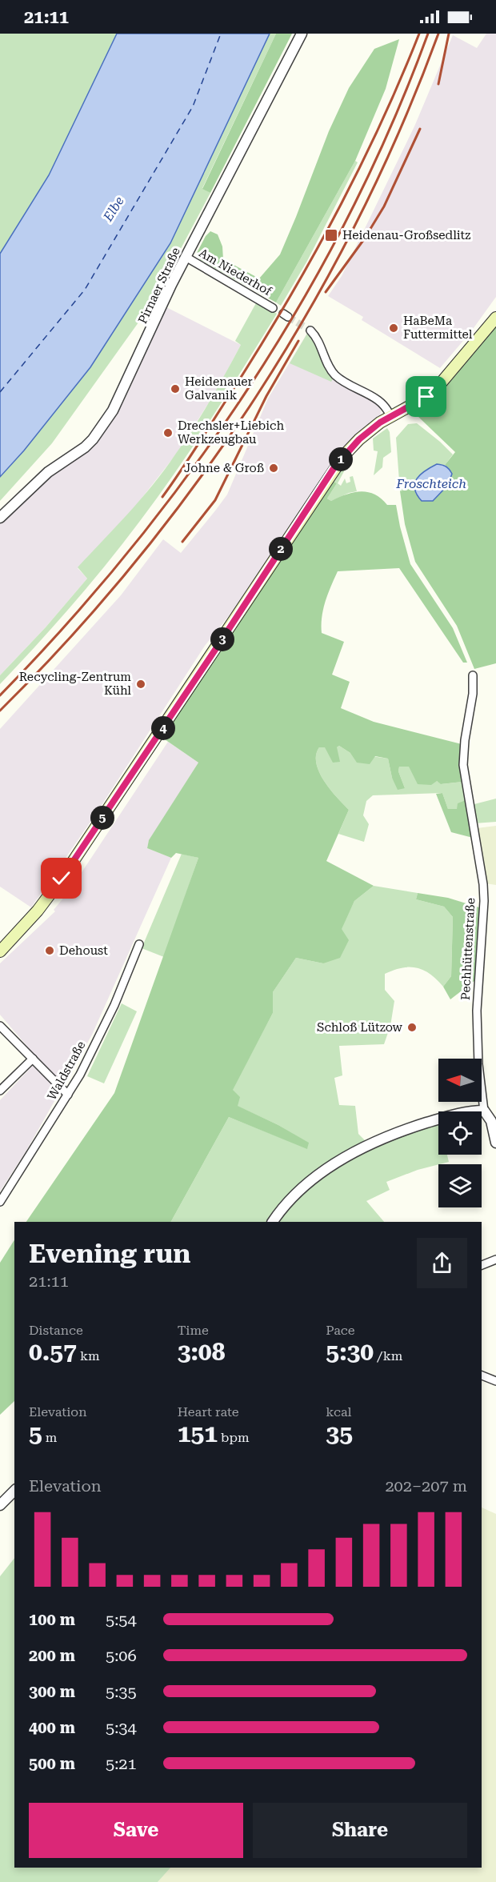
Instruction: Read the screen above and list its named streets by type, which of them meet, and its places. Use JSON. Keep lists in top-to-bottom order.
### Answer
{
  "streets": {
    "street": [
      "Am Niederhof",
      "Pirnaer Straße",
      "Pechhüttenstraße",
      "Waldstraße"
    ]
  },
  "crossings": [
    ["Am Niederhof", "Pirnaer Straße"]
  ],
  "water": ["Elbe", "Froschteich"],
  "places": {
    "transit": ["Heidenau-Großsedlitz"],
    "other": [
      "HaBeMa Futtermittel",
      "Heidenauer Galvanik",
      "Drechsler+Liebich Werkzeugbau",
      "Johne & Groß",
      "Recycling-Zentrum Kühl",
      "Dehoust",
      "Schloß Lützow"
    ]
  },
  "north": "left",
  "page": {
    "status": "21:11",
    "pins": [
      "1",
      "2",
      "3",
      "4",
      "5"
    ],
    "heading": ["Evening run", "21:11"],
    "stats": [
      ["Distance", "0.57 km"],
      ["Time", "3:08"],
      ["Pace", "5:30 /km"],
      ["Elevation", "5 m"],
      ["Heart rate", "151 bpm"],
      ["kcal", "35"]
    ],
    "chart": ["Elevation", "202–207 m"],
    "list": [
      {
        "name": "100 m",
        "note": "5:54"
      },
      {
        "name": "200 m",
        "note": "5:06"
      },
      {
        "name": "300 m",
        "note": "5:35"
      },
      {
        "name": "400 m",
        "note": "5:34"
      },
      {
        "name": "500 m",
        "note": "5:21"
      }
    ],
    "buttons": ["Save", "Share"]
  }
}
